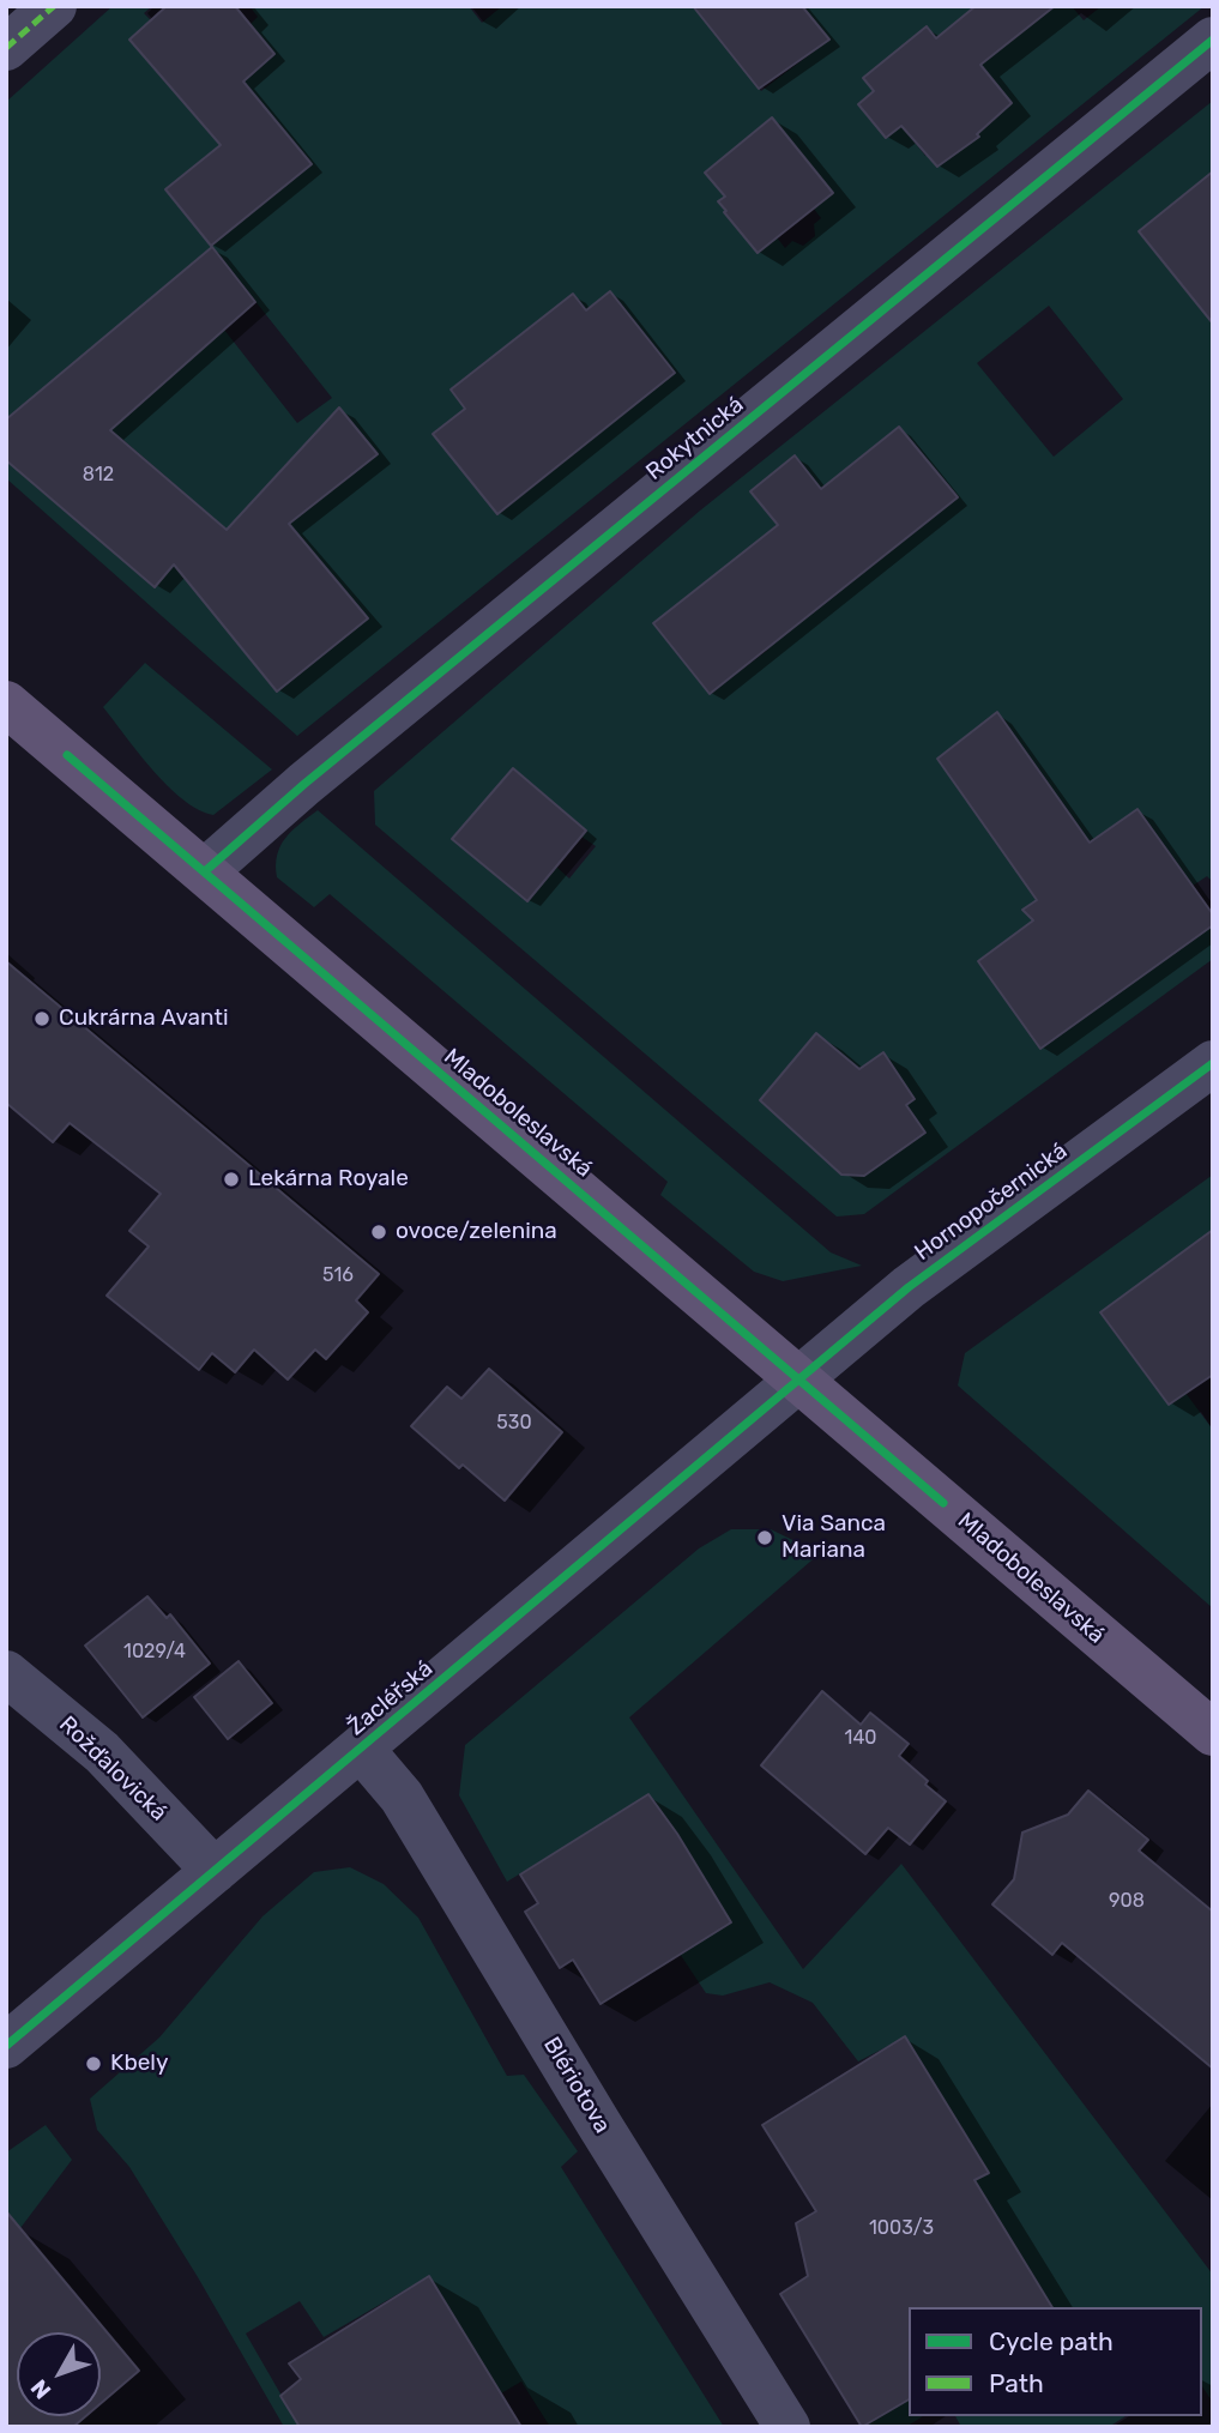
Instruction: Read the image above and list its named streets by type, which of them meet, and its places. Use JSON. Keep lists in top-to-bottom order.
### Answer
{
  "streets": {
    "main road": ["Mladoboleslavská"],
    "street": [
      "Rokytnická",
      "Hornopočernická",
      "Žacléřská",
      "Rožďalovická",
      "Blériotova"
    ]
  },
  "crossings": [
    ["Rokytnická", "Mladoboleslavská"],
    ["Mladoboleslavská", "Hornopočernická"],
    ["Mladoboleslavská", "Žacléřská"],
    ["Hornopočernická", "Žacléřská"],
    ["Žacléřská", "Rožďalovická"],
    ["Žacléřská", "Blériotova"]
  ],
  "places": [
    "Cukrárna Avanti",
    "Lekárna Royale",
    "ovoce/zelenina",
    "Via Sanca Mariana",
    "Kbely"
  ],
  "house_numbers": [
    "812",
    "516",
    "530",
    "1029/4",
    "140",
    "908",
    "1003/3"
  ],
  "legend": ["Cycle path", "Path"],
  "north": "bottom left"
}
